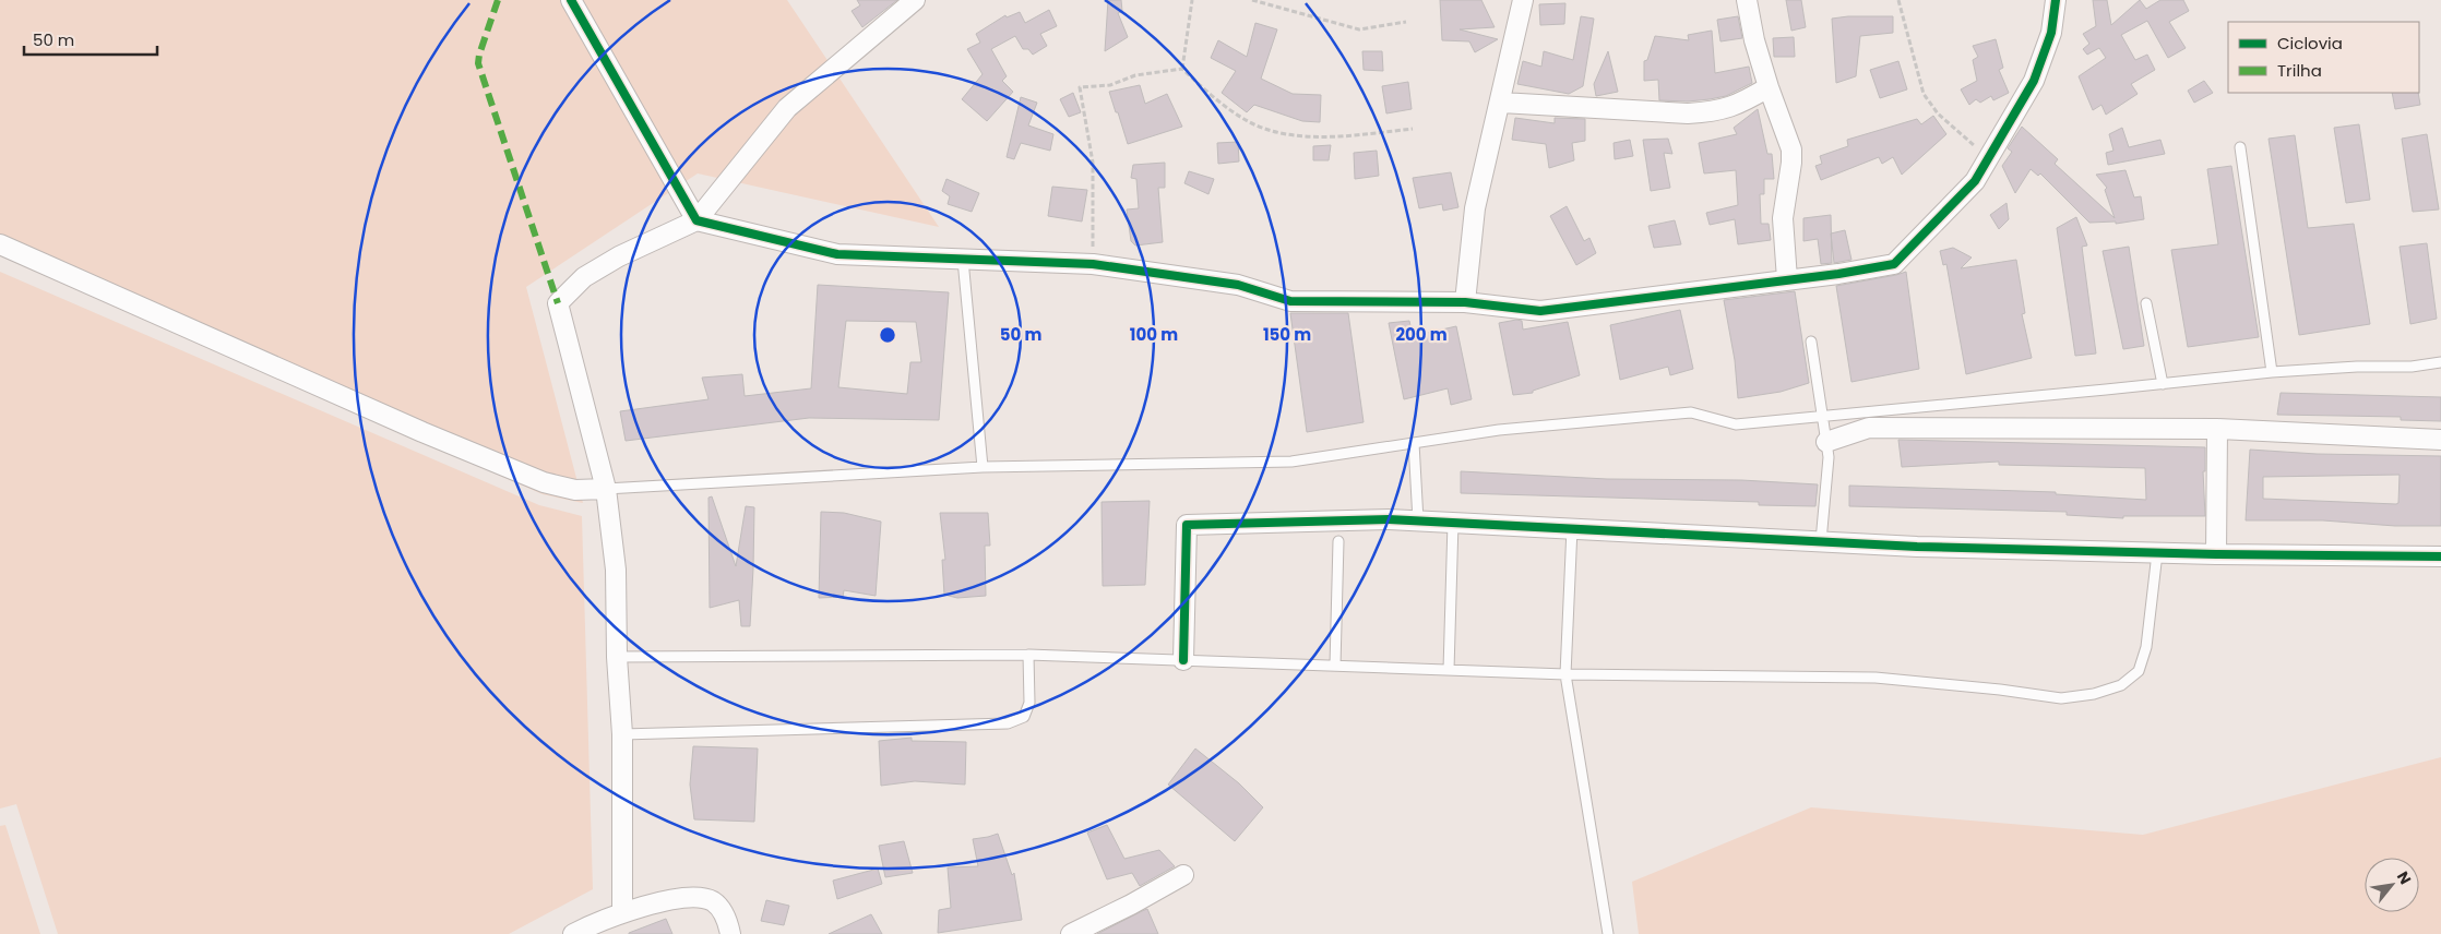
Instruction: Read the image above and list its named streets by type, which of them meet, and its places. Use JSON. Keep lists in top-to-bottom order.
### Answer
{
  "legend": ["Ciclovia", "Trilha"],
  "scale_bar": "50 m",
  "north": "top right",
  "rings": [
    "50 m",
    "100 m",
    "150 m",
    "200 m"
  ]
}
